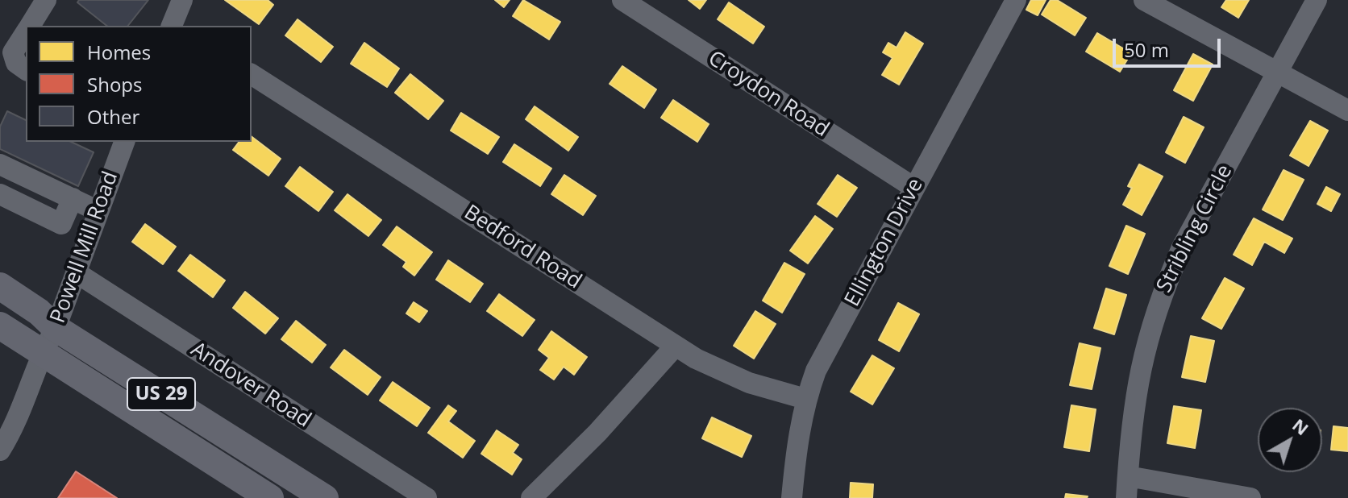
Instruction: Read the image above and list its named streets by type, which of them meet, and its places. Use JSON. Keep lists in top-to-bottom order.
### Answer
{
  "streets": {
    "main road": ["US 29"],
    "street": [
      "Croydon Road",
      "Stribling Circle",
      "Ellington Drive",
      "Powell Mill Road",
      "Bedford Road",
      "Andover Road"
    ]
  },
  "crossings": [
    ["Croydon Road", "Ellington Drive"],
    ["Ellington Drive", "Bedford Road"],
    ["Powell Mill Road", "Andover Road"],
    ["Powell Mill Road", "US 29"]
  ],
  "legend": ["Homes", "Shops", "Other"],
  "scale_bar": "50 m",
  "north": "top right"
}
